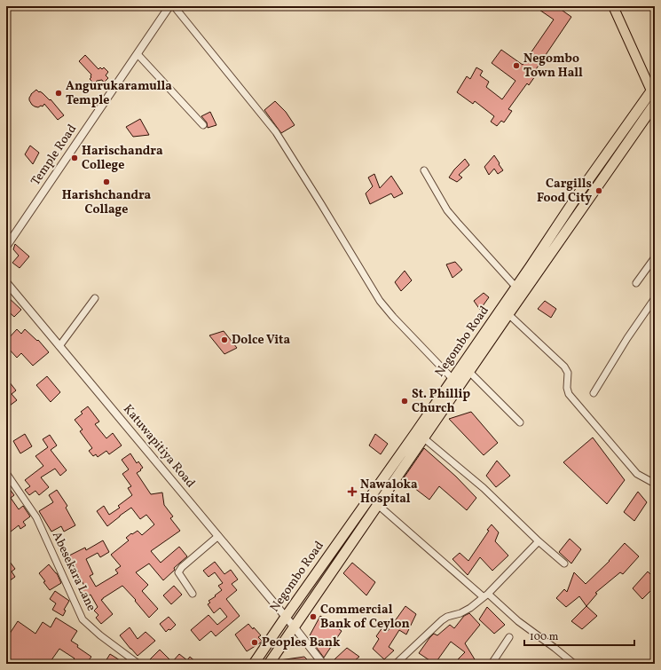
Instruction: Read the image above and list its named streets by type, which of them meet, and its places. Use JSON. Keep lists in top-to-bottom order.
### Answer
{
  "streets": {
    "highway": ["Negombo Road"],
    "street": ["Temple Road", "Katuwapitiya Road", "Abesekara Lane"]
  },
  "crossings": [
    ["Negombo Road", "Katuwapitiya Road"]
  ],
  "places": {
    "other": [
      "Negombo Town Hall",
      "Angurukaramulla Temple",
      "Harischandra College",
      "Harishchandra Collage",
      "Cargills Food City",
      "Dolce Vita",
      "St. Phillip Church",
      "Commercial Bank of Ceylon",
      "Peoples Bank"
    ],
    "health": ["Nawaloka Hospital"]
  },
  "scale_bar": "100 m"
}
